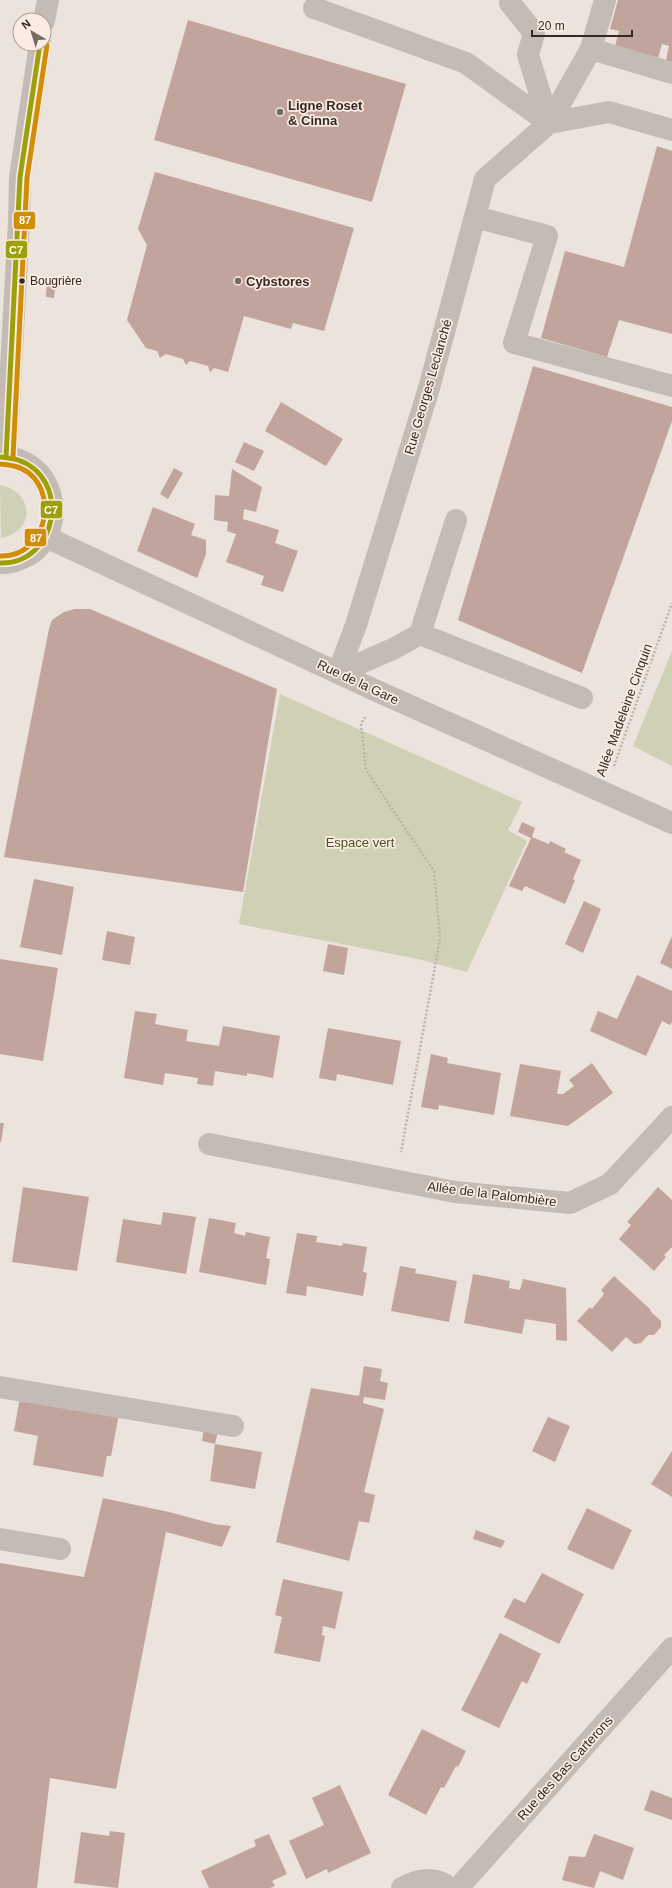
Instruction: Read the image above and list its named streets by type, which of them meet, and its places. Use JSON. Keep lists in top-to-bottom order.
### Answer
{
  "streets": {
    "street": [
      "Rue Georges Leclanché",
      "Rue de la Gare",
      "Allée de la Palombière",
      "Rue des Bas Carterons"
    ],
    "path": ["Allée Madeleine Cinquin"]
  },
  "crossings": [
    ["Rue Georges Leclanché", "Rue de la Gare"],
    ["Rue de la Gare", "Allée Madeleine Cinquin"]
  ],
  "parks": ["Espace vert"],
  "places": ["Ligne Roset & Cinna", "Bougrière", "Cybstores"],
  "lines": ["transit line C7", "transit line 87"],
  "scale_bar": "20 m",
  "north": "top left"
}
